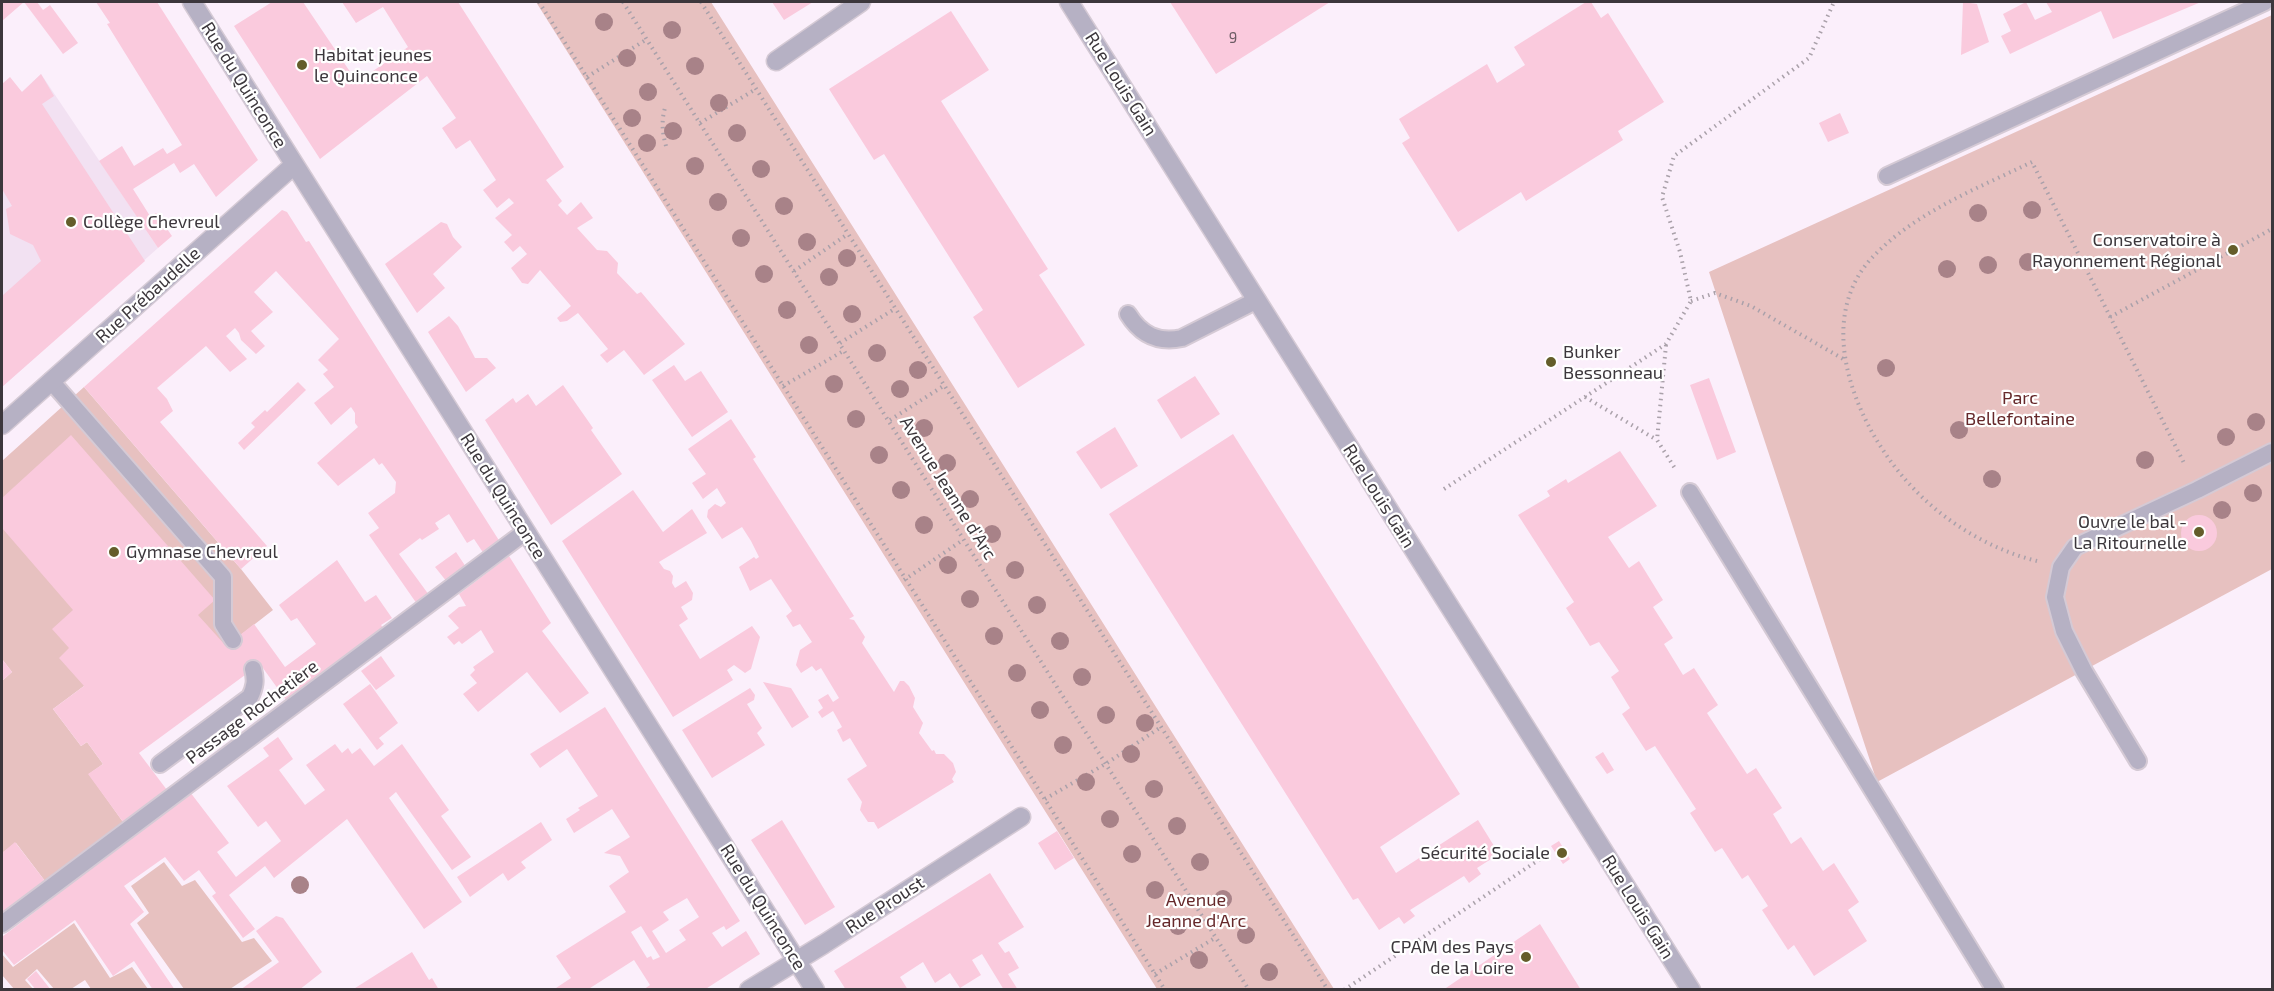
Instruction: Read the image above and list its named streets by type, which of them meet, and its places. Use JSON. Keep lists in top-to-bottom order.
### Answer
{
  "streets": {
    "street": [
      "Rue Louis Gain",
      "Rue du Quinconce",
      "Rue Prébaudelle",
      "Rue Proust"
    ],
    "lane": ["Passage Rochetière"],
    "path": ["Avenue Jeanne d'Arc"]
  },
  "crossings": [
    ["Rue du Quinconce", "Rue Prébaudelle"],
    ["Rue du Quinconce", "Passage Rochetière"],
    ["Rue du Quinconce", "Rue Proust"]
  ],
  "parks": ["Parc Bellefontaine", "Avenue Jeanne d'Arc"],
  "places": [
    "Habitat jeunes le Quinconce",
    "Collège Chevreul",
    "Conservatoire à Rayonnement Régional",
    "Bunker Bessonneau",
    "Ouvre le bal - La Ritournelle",
    "Gymnase Chevreul",
    "Sécurité Sociale",
    "CPAM des Pays de la Loire"
  ],
  "house_numbers": ["9"]
}
